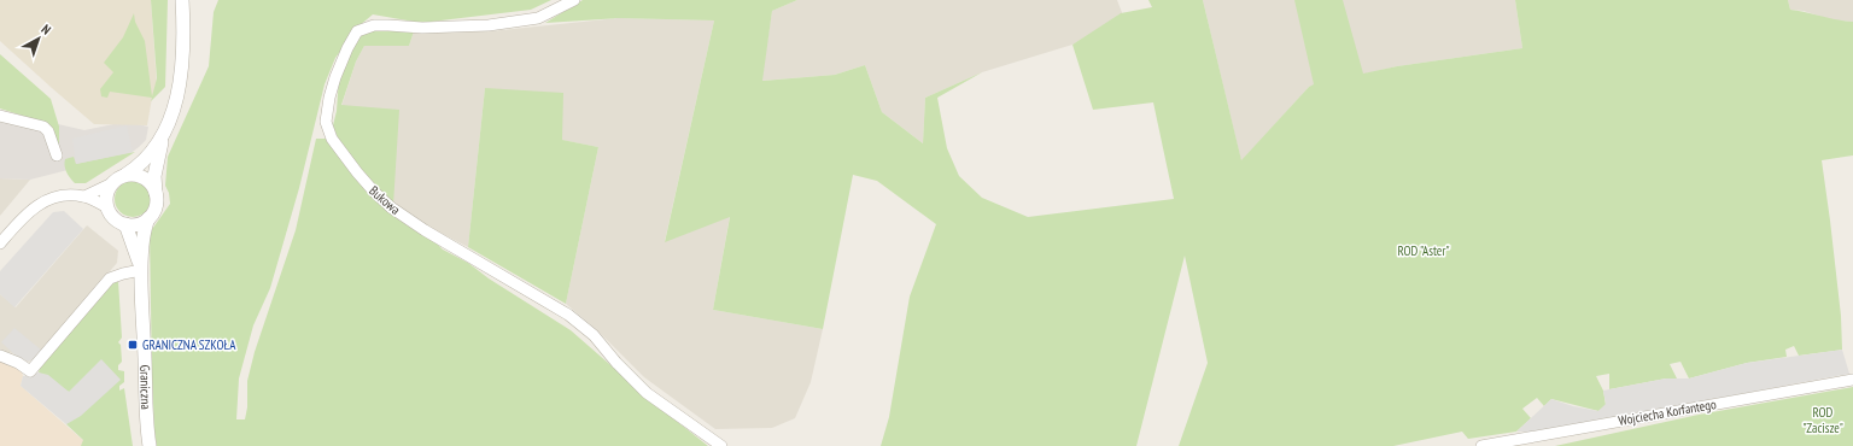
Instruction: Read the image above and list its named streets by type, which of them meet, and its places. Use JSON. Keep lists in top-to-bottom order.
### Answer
{
  "streets": {
    "street": ["Bukowa", "Graniczna", "Wojciecha Korfantego"]
  },
  "parks": ["ROD \"Aster\"", "ROD \"Zacisze\""],
  "places": {
    "transit": ["GRANICZNA SZKOŁA"]
  },
  "north": "top right"
}
